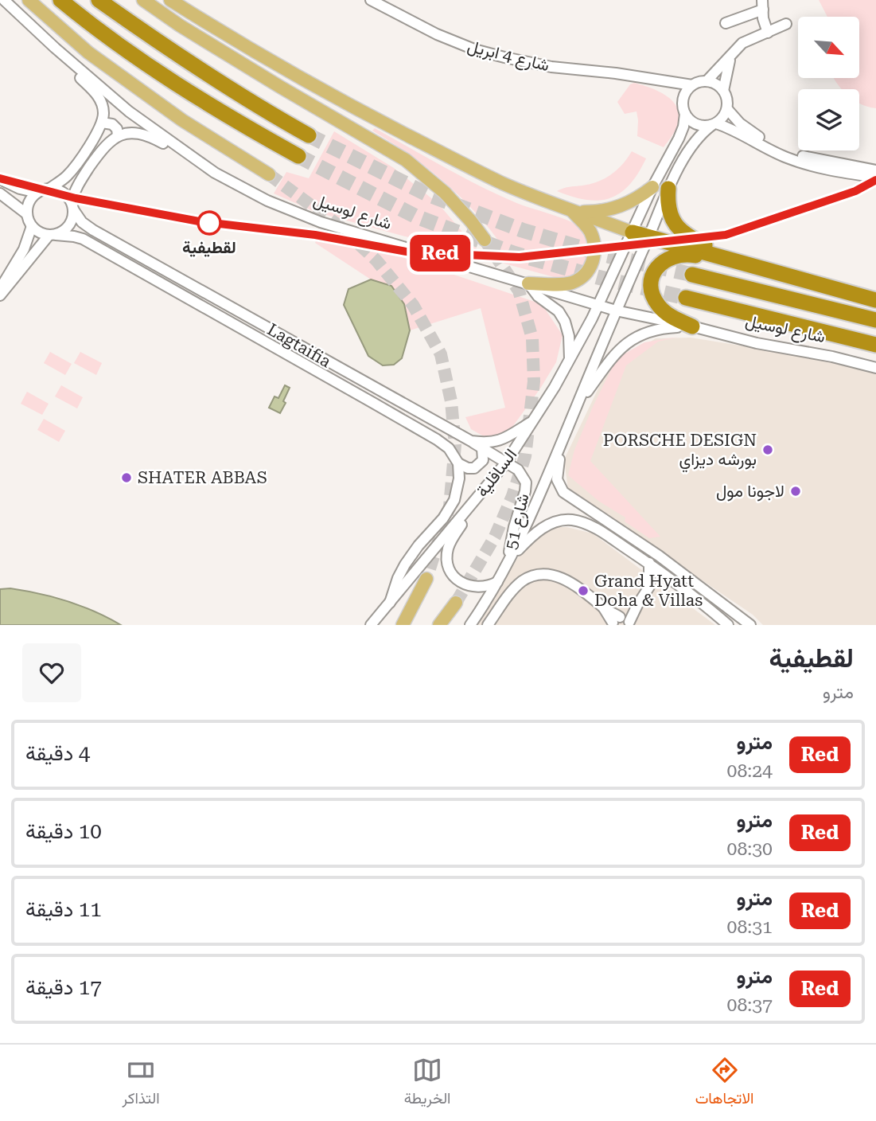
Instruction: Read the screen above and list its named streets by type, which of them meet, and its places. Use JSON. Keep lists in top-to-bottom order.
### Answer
{
  "streets": {
    "highway": ["شارع لوسيل"],
    "street": [
      "شارع 4 ابريل",
      "Lagtaifia",
      "السافلية",
      "شارع 51"
    ]
  },
  "crossings": [
    ["شارع لوسيل", "السافلية"],
    ["Lagtaifia", "شارع 51"],
    ["السافلية", "شارع 51"]
  ],
  "places": [
    "لقطيفية",
    "PORSCHE DESIGN بورشه ديزاي",
    "SHATER ABBAS",
    "لاجونا مول",
    "Grand Hyatt Doha & Villas"
  ],
  "lines": ["metro line Red"],
  "north": "bottom right",
  "page": {
    "on_map": "Red",
    "heading": ["لقطيفية", "مترو"],
    "list": [
      {
        "mark": "Red",
        "name": "مترو",
        "note": "08:24",
        "value": "4 دقيقة"
      },
      {
        "mark": "Red",
        "name": "مترو",
        "note": "08:30",
        "value": "10 دقيقة"
      },
      {
        "mark": "Red",
        "name": "مترو",
        "note": "08:31",
        "value": "11 دقيقة"
      },
      {
        "mark": "Red",
        "name": "مترو",
        "note": "08:37",
        "value": "17 دقيقة"
      }
    ],
    "tabs": ["الاتجاهات", "الخريطة", "التذاكر"]
  }
}
